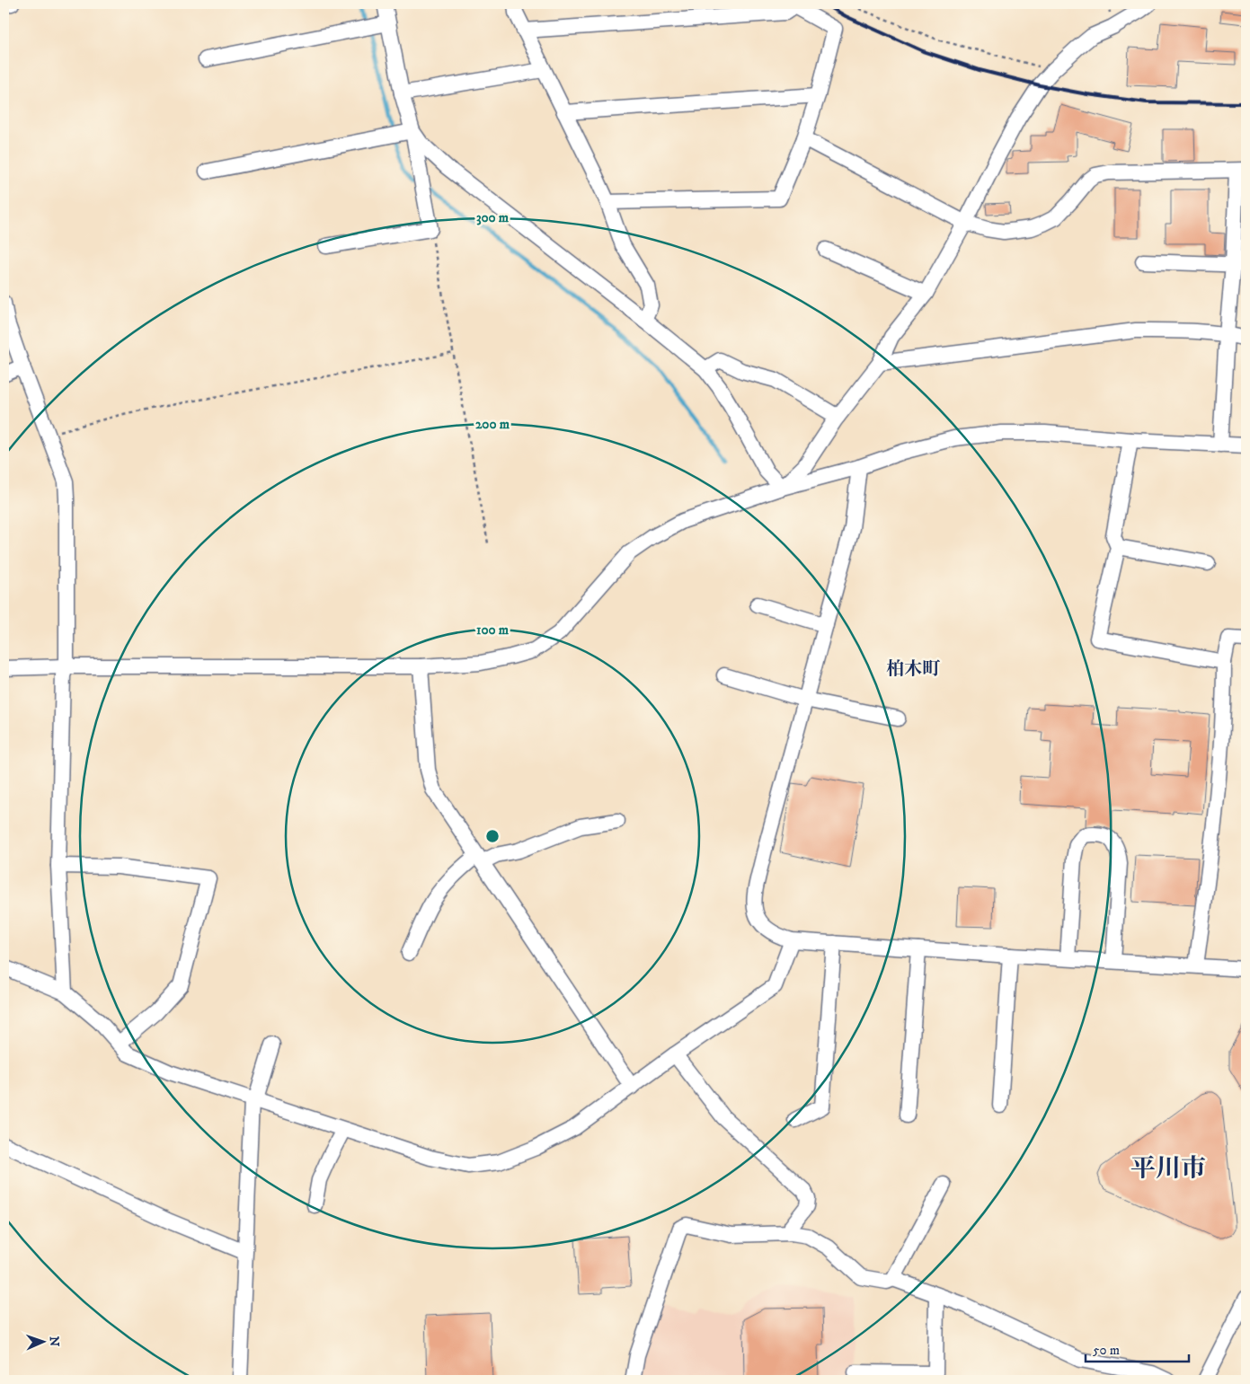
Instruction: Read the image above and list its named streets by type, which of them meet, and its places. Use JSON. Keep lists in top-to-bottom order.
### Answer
{
  "districts": ["柏木町", "平川市"],
  "scale_bar": "50 m",
  "north": "right",
  "rings": ["300 m", "200 m", "100 m"]
}
